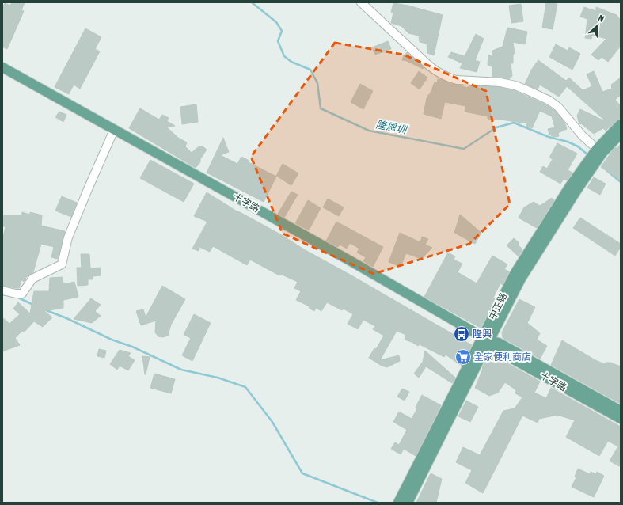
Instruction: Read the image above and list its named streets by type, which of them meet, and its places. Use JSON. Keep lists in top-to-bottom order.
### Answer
{
  "streets": {
    "main road": ["十字路", "中正路"]
  },
  "crossings": [
    ["十字路", "中正路"]
  ],
  "water": ["隆恩圳"],
  "places": {
    "bus stop": ["隆興"],
    "supermarket": ["全家便利商店"]
  },
  "north": "top right"
}
